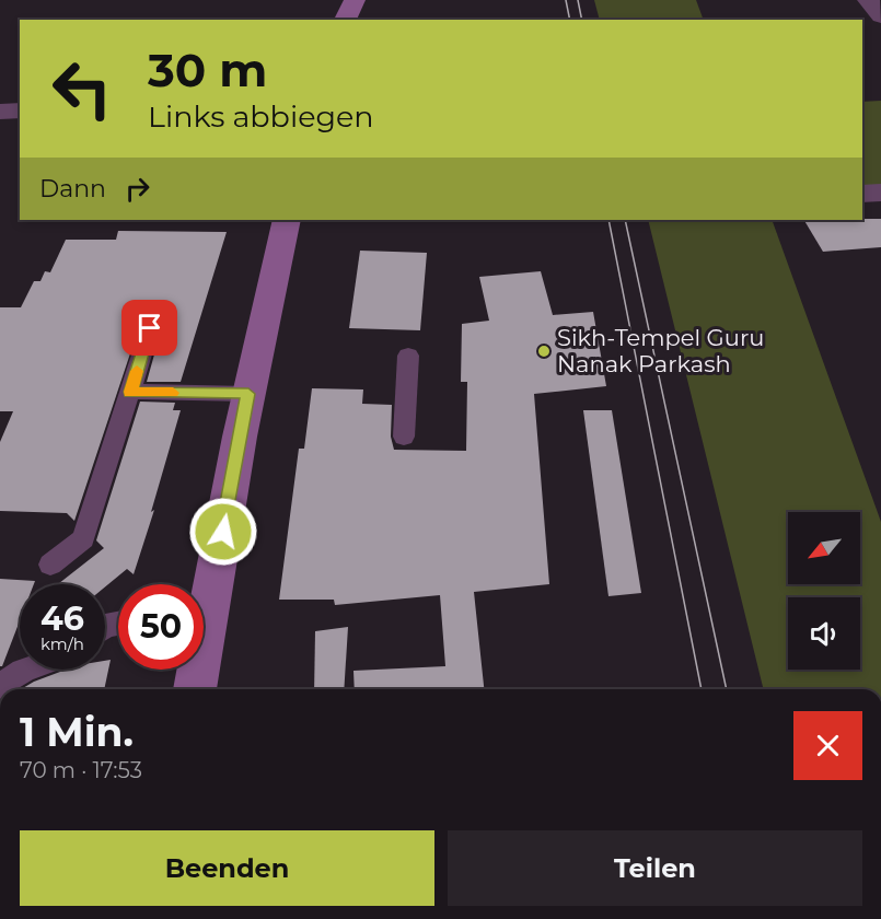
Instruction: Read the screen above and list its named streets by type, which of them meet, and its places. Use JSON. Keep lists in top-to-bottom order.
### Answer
{
  "places": ["Sikh-Tempel Guru Nanak Parkash"],
  "north": "bottom left",
  "page": {
    "turn": ["30 m", "Links abbiegen"],
    "then": "Dann",
    "speed": "46 km/h",
    "limit": "50",
    "heading": ["1 Min.", "70 m · 17:53"],
    "buttons": ["Beenden", "Teilen"]
  }
}
